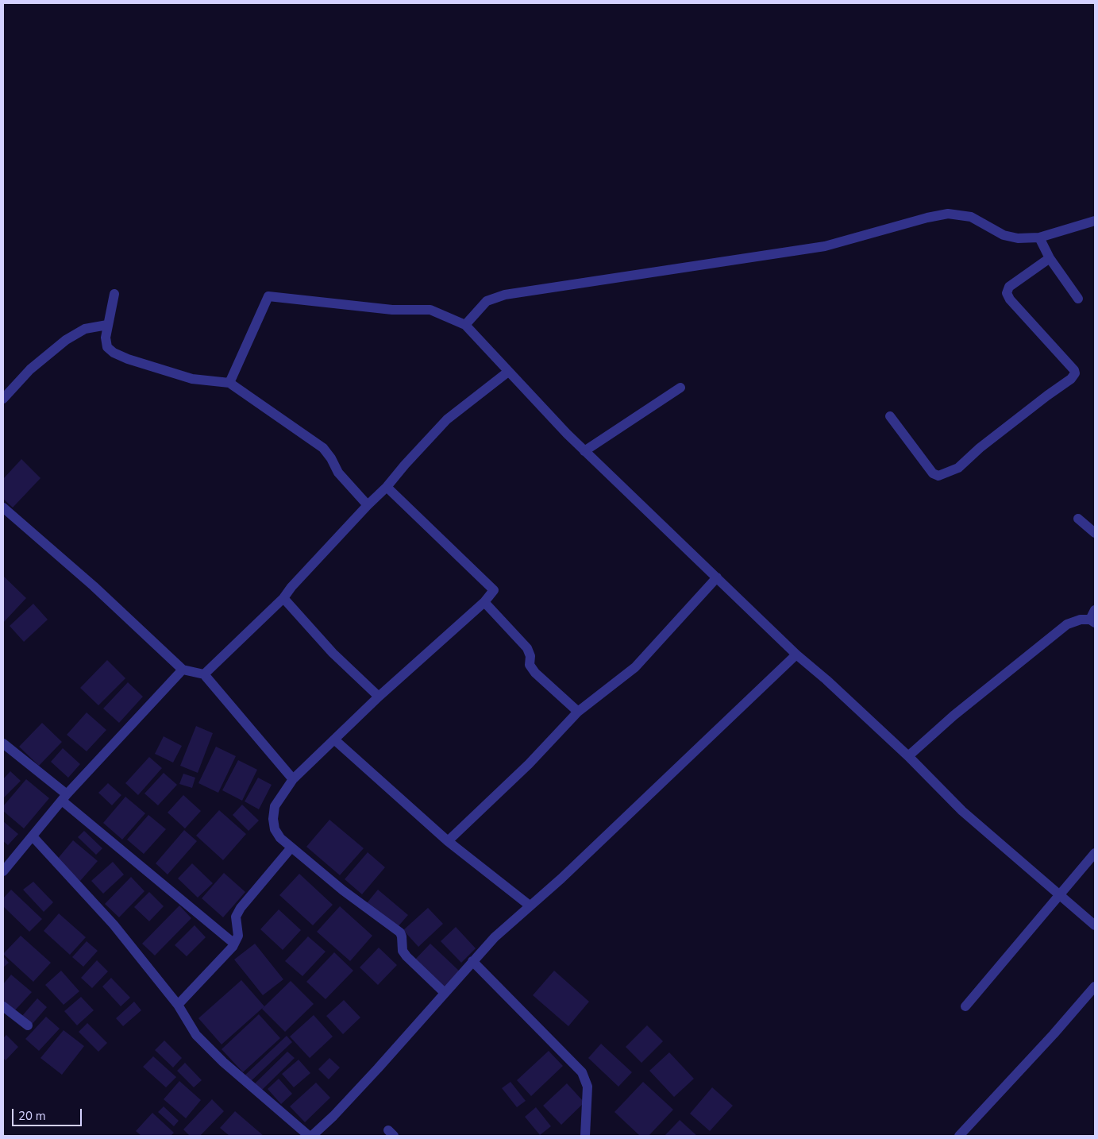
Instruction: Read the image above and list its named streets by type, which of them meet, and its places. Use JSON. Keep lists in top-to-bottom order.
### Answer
{
  "scale_bar": "20 m"
}
